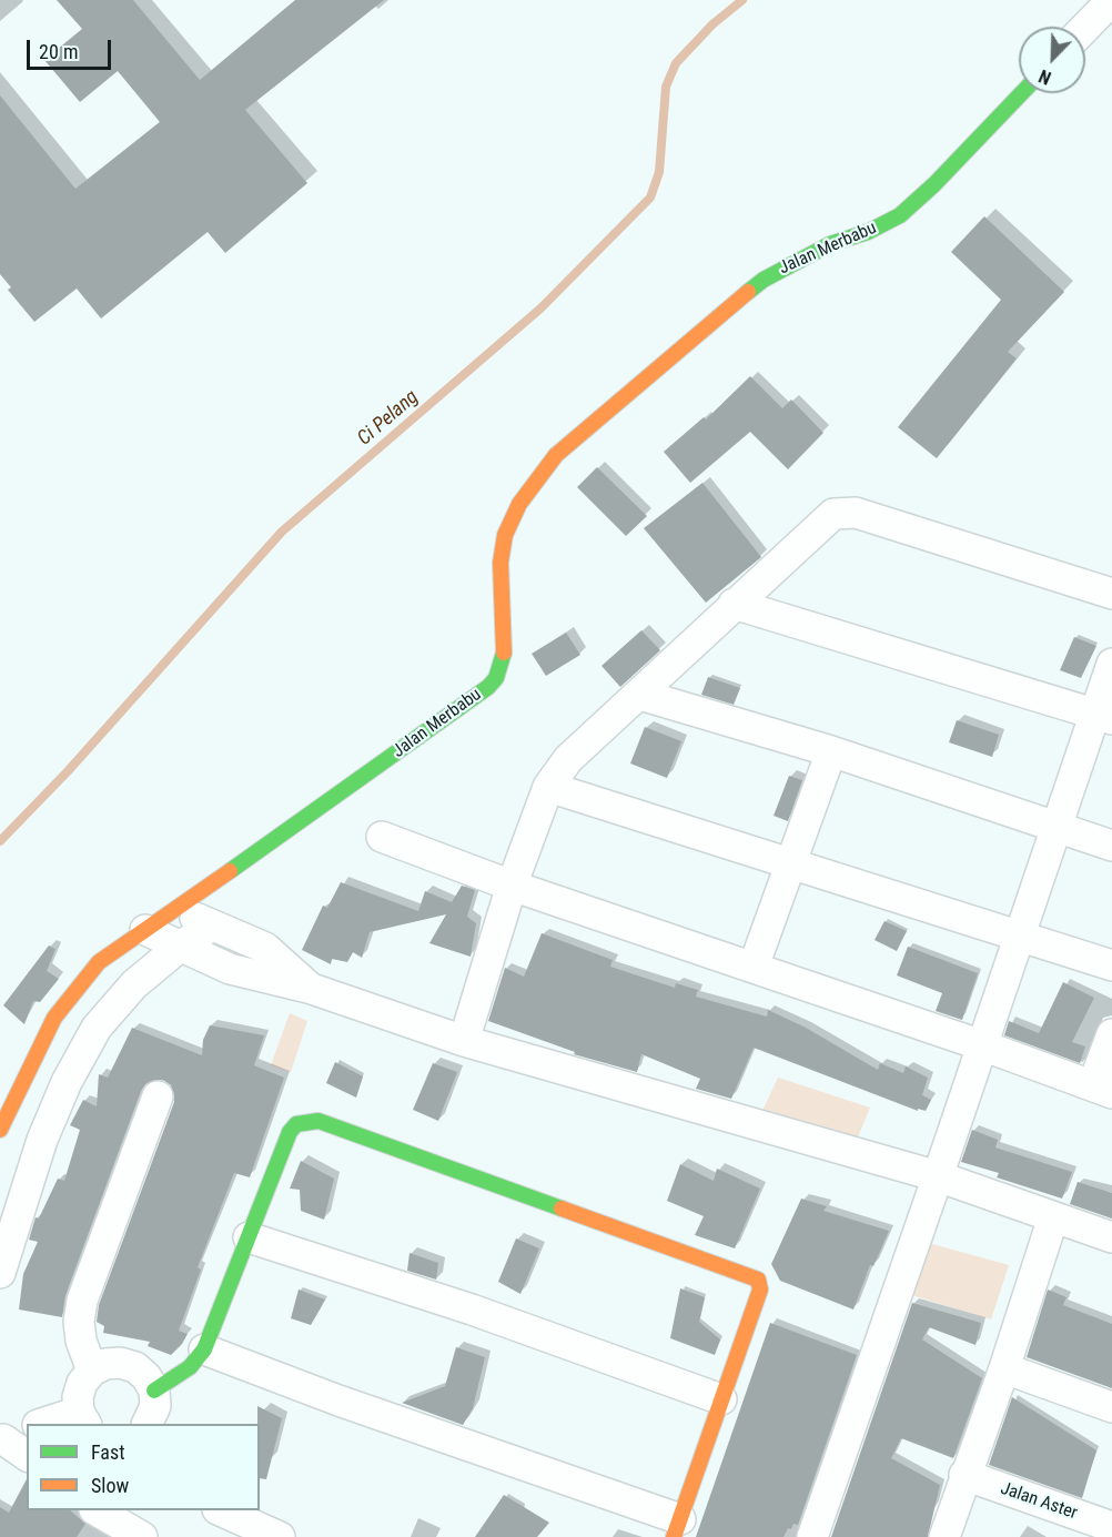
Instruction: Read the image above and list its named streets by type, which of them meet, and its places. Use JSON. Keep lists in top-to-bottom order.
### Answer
{
  "streets": {
    "street": ["Jalan Merbabu", "Jalan Aster"]
  },
  "water": ["Ci Pelang"],
  "legend": ["Fast", "Slow"],
  "scale_bar": "20 m",
  "north": "bottom left"
}
